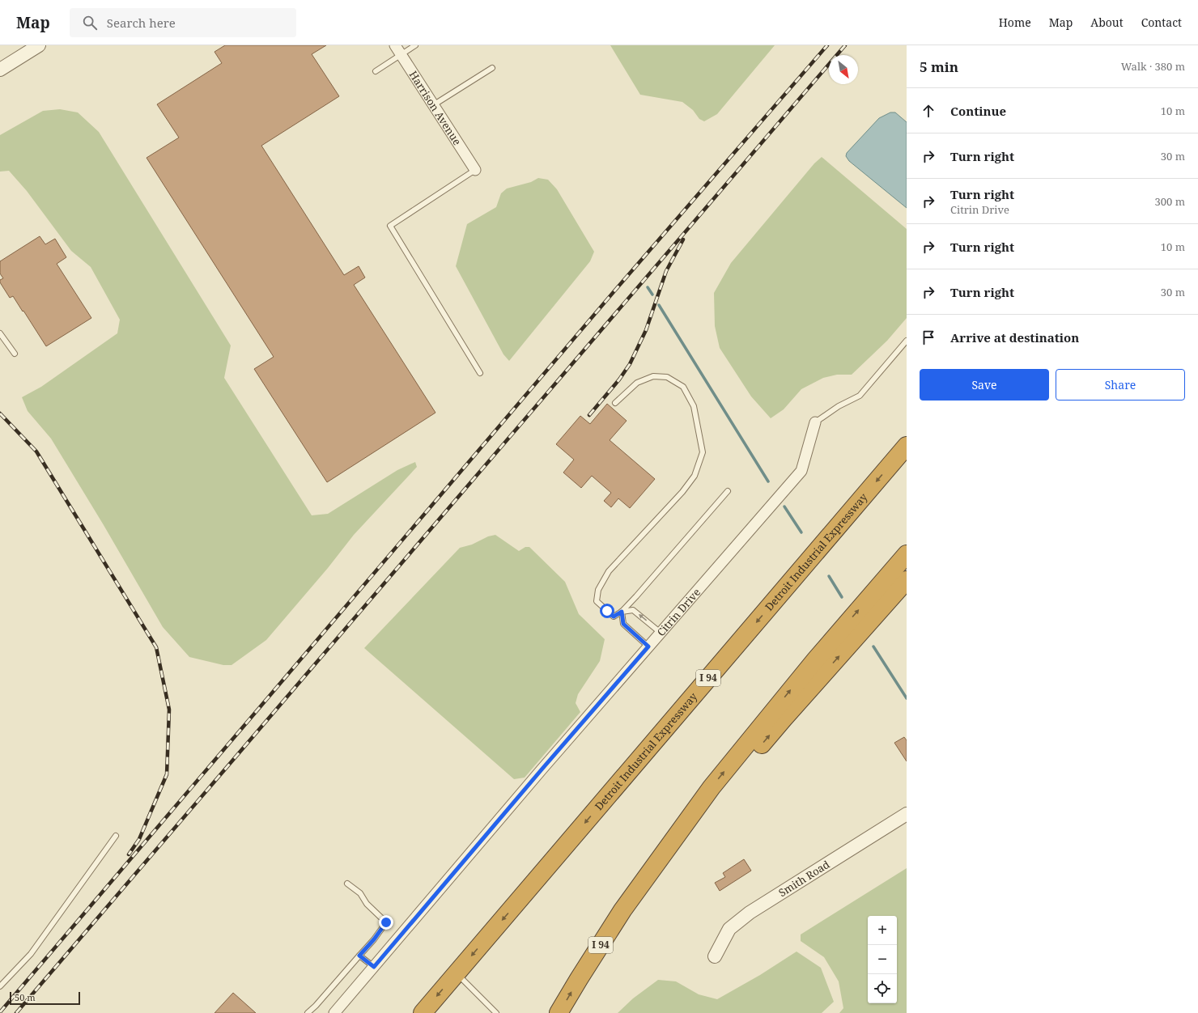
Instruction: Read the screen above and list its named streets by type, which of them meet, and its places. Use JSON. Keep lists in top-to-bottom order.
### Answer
{
  "streets": {
    "highway": ["Detroit Industrial Expressway", "I 94"],
    "street": ["Harrison Avenue", "Citrin Drive", "Smith Road"]
  },
  "scale_bar": "50 m",
  "north": "bottom right",
  "page": {
    "header": "Map",
    "search": "Search here",
    "nav": [
      "Home",
      "Map",
      "About",
      "Contact"
    ],
    "heading": ["5 min", "Walk · 380 m"],
    "list": [
      ["Continue", "10 m"],
      ["Turn right", "30 m"],
      ["Turn right", "Citrin Drive", "300 m"],
      ["Turn right", "10 m"],
      ["Turn right", "30 m"],
      "Arrive at destination"
    ],
    "buttons": ["Save", "Share"],
    "map_buttons": ["+", "−"],
    "scale": "50 m"
  }
}
